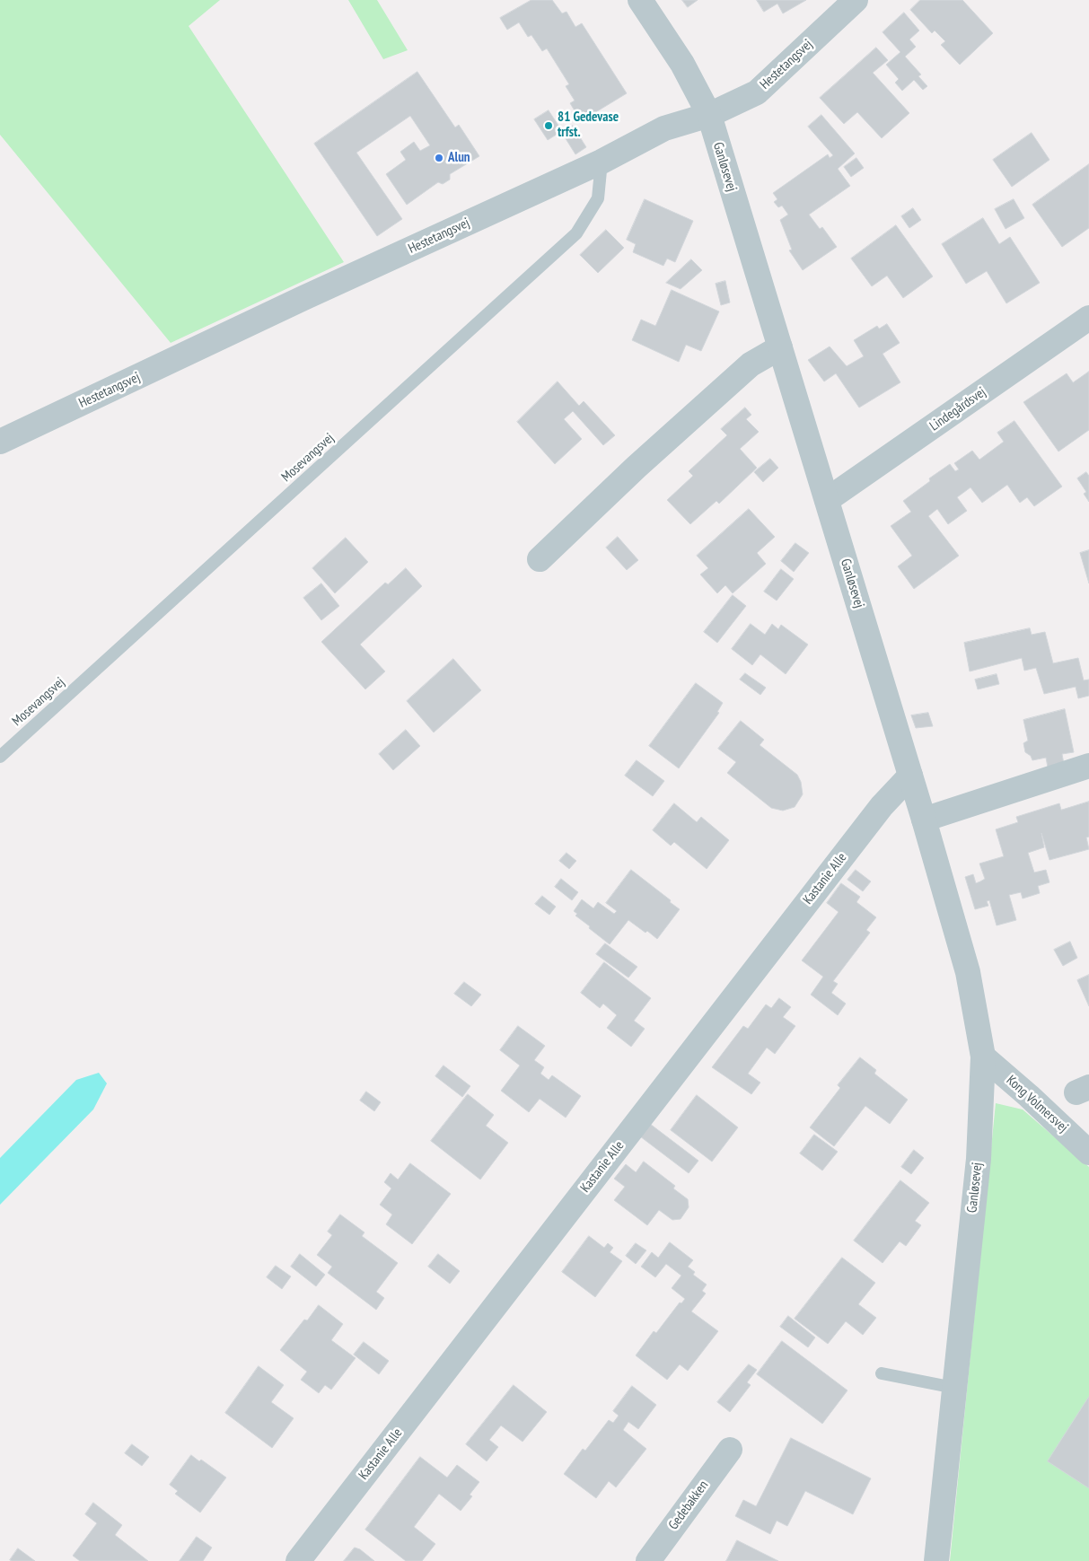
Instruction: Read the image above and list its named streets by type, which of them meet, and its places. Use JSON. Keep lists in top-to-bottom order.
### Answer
{
  "streets": {
    "street": [
      "Hestetangsvej",
      "Ganløsevej",
      "Lindegårdsvej",
      "Kastanie Alle",
      "Kong Volmersvej",
      "Gedebakken"
    ],
    "lane": ["Mosevangsvej"]
  },
  "crossings": [
    ["Hestetangsvej", "Ganløsevej"],
    ["Hestetangsvej", "Mosevangsvej"],
    ["Ganløsevej", "Lindegårdsvej"],
    ["Ganløsevej", "Kastanie Alle"],
    ["Ganløsevej", "Kong Volmersvej"]
  ],
  "places": ["81 Gedevase trfst.", "Alun"]
}
